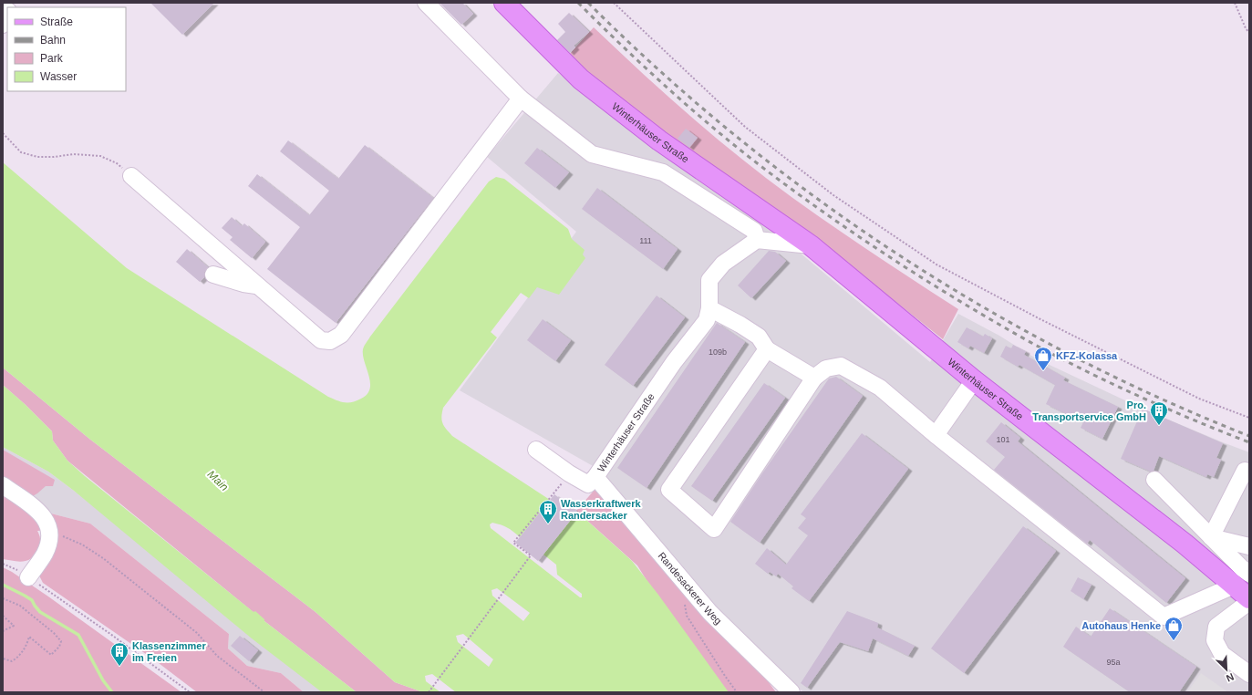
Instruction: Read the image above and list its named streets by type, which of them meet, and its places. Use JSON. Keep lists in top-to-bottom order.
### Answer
{
  "streets": {
    "main road": ["Winterhäuser Straße"],
    "street": ["Randesackerer Weg"]
  },
  "crossings": [
    ["Winterhäuser Straße", "Randesackerer Weg"]
  ],
  "water": ["Main"],
  "places": {
    "shop": ["KFZ-Kolassa", "Autohaus Henke"],
    "building": ["Pro. Transportservice GmbH", "Wasserkraftwerk Randersacker", "Klassenzimmer im Freien"]
  },
  "house_numbers": [
    "111",
    "109b",
    "101",
    "95a"
  ],
  "legend": [
    "Straße",
    "Bahn",
    "Park",
    "Wasser"
  ],
  "north": "bottom right"
}
